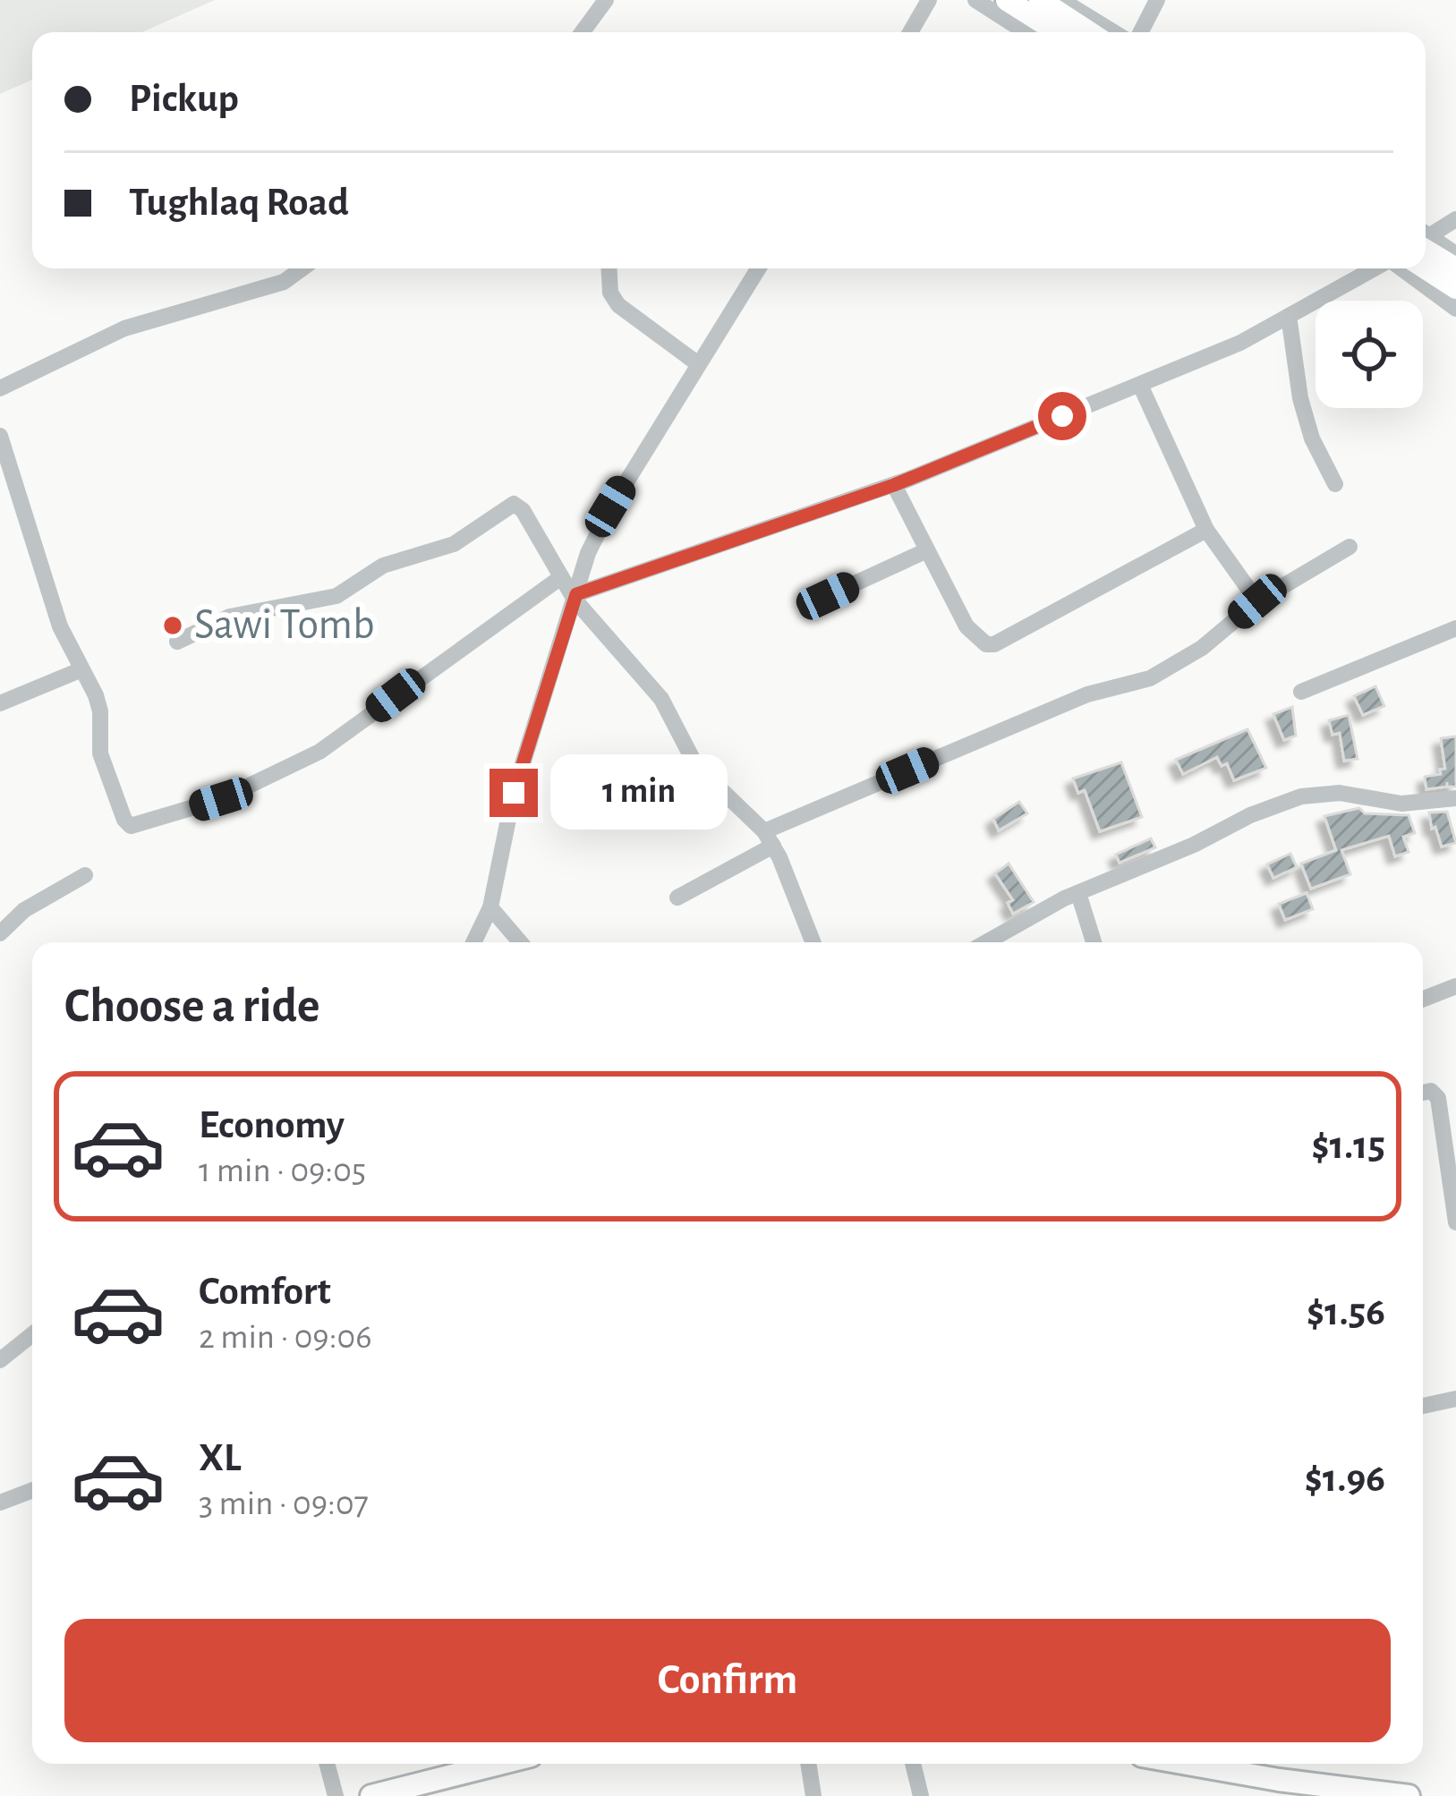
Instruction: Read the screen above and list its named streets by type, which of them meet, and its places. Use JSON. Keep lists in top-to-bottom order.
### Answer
{
  "places": ["Sawi Tomb"],
  "page": {
    "banner": ["Pickup", "Tughlaq Road"],
    "bubble": "1 min",
    "heading": "Choose a ride",
    "list": [
      {
        "name": "Economy",
        "note": "1 min · 09:05",
        "value": "$1.15"
      },
      {
        "name": "Comfort",
        "note": "2 min · 09:06",
        "value": "$1.56"
      },
      {
        "name": "XL",
        "note": "3 min · 09:07",
        "value": "$1.96"
      }
    ],
    "buttons": "Confirm"
  }
}
